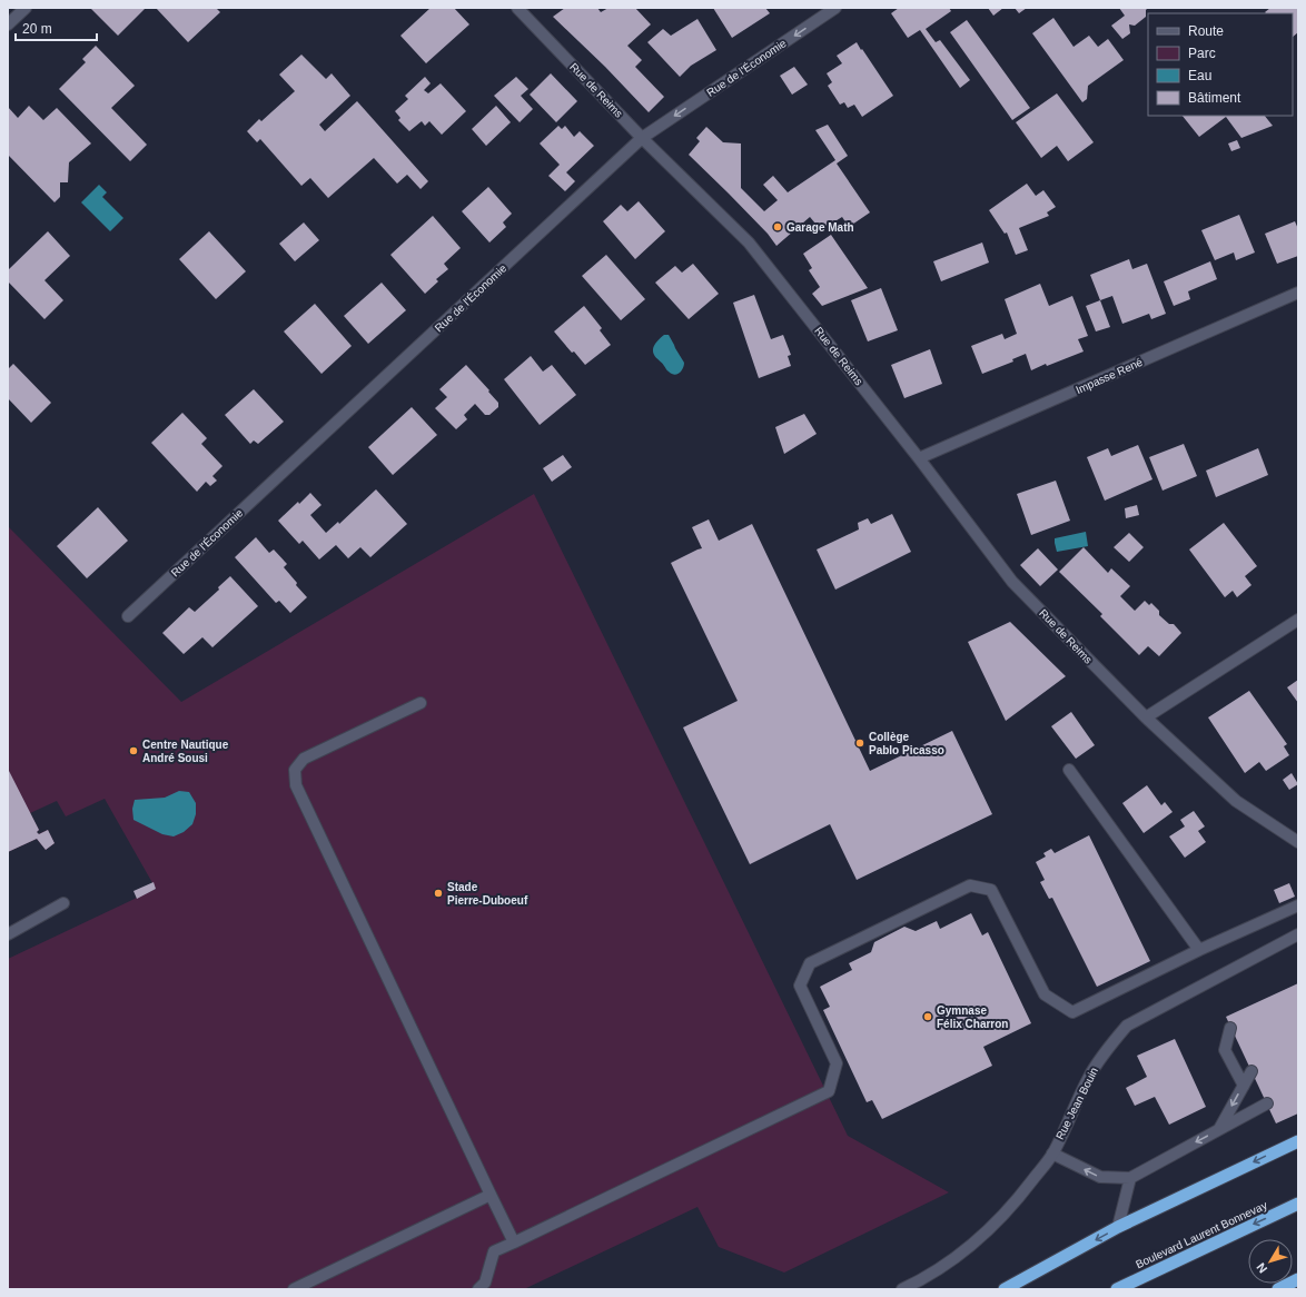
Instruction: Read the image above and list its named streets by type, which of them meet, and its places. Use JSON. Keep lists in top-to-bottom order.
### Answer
{
  "streets": {
    "highway": ["Boulevard Laurent Bonnevay"],
    "street": [
      "Rue de l'Économie",
      "Rue de Reims",
      "Impasse René",
      "Rue Jean Bouin"
    ]
  },
  "crossings": [
    ["Rue de l'Économie", "Rue de Reims"],
    ["Rue de Reims", "Impasse René"]
  ],
  "places": [
    "Garage Math",
    "Collège Pablo Picasso",
    "Centre Nautique André Sousi",
    "Stade Pierre-Duboeuf",
    "Gymnase Félix Charron"
  ],
  "legend": [
    "Route",
    "Parc",
    "Eau",
    "Bâtiment"
  ],
  "scale_bar": "20 m",
  "north": "bottom left"
}
